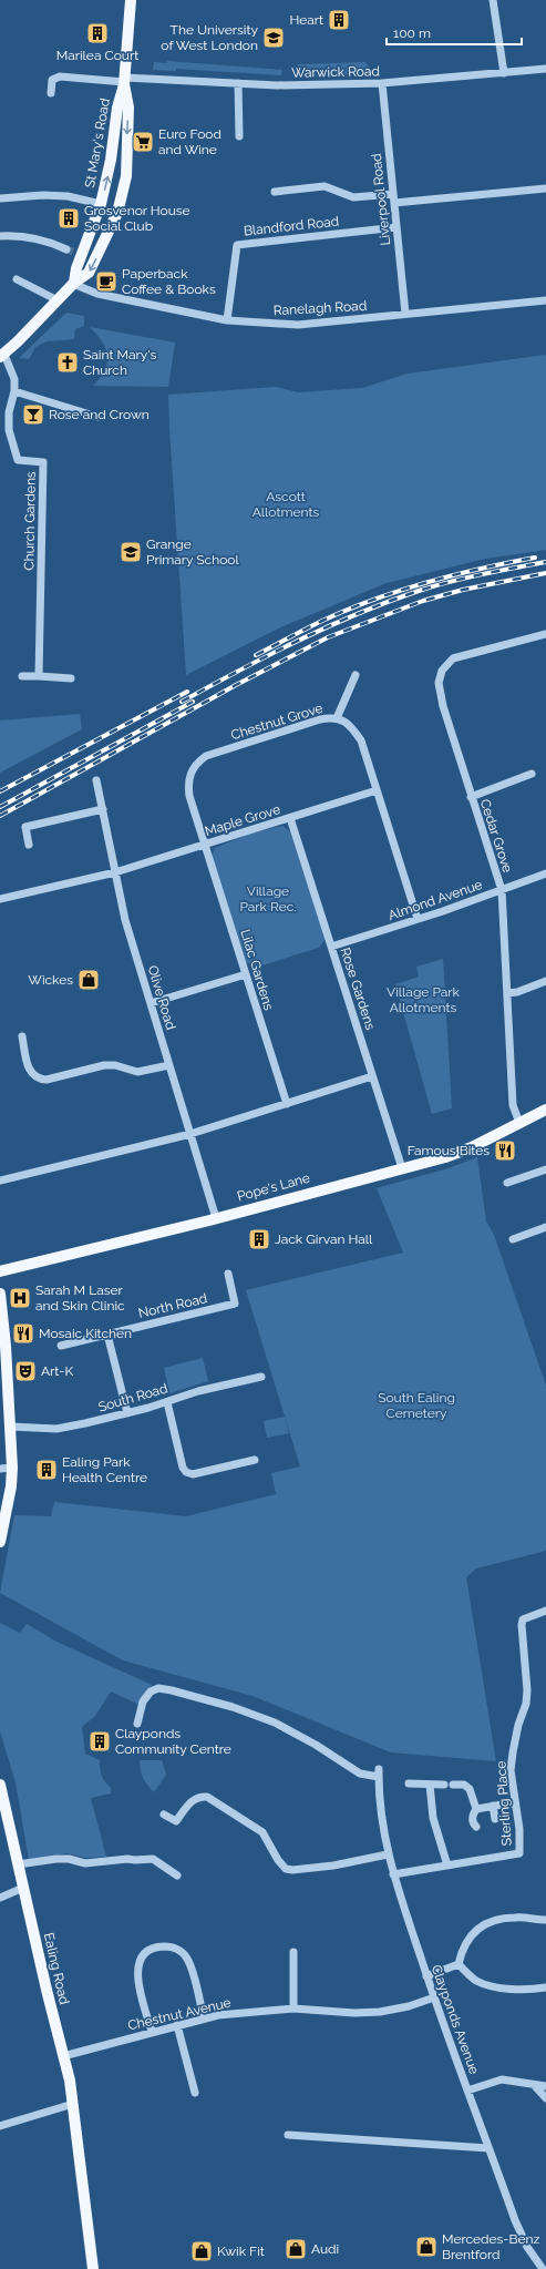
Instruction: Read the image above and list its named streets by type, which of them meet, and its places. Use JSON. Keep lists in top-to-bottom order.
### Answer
{
  "streets": {
    "main road": ["St Mary's Road", "Pope's Lane", "Ealing Road"],
    "street": [
      "Warwick Road",
      "Liverpool Road",
      "Blandford Road",
      "Ranelagh Road",
      "Church Gardens",
      "Chestnut Grove",
      "Maple Grove",
      "Cedar Grove",
      "Almond Avenue",
      "Lilac Gardens",
      "Rose Gardens",
      "Olive Road",
      "North Road",
      "South Road",
      "Sterling Place",
      "Chestnut Avenue",
      "Clayponds Avenue"
    ]
  },
  "crossings": [
    ["Warwick Road", "St Mary's Road"],
    ["Warwick Road", "Liverpool Road"],
    ["St Mary's Road", "Ranelagh Road"],
    ["Liverpool Road", "Blandford Road"],
    ["Liverpool Road", "Ranelagh Road"],
    ["Blandford Road", "Ranelagh Road"],
    ["Chestnut Grove", "Maple Grove"],
    ["Chestnut Grove", "Almond Avenue"],
    ["Chestnut Grove", "Lilac Gardens"],
    ["Maple Grove", "Lilac Gardens"],
    ["Maple Grove", "Rose Gardens"],
    ["Maple Grove", "Olive Road"],
    ["Cedar Grove", "Almond Avenue"],
    ["Cedar Grove", "Pope's Lane"],
    ["Almond Avenue", "Rose Gardens"],
    ["Rose Gardens", "Pope's Lane"],
    ["Olive Road", "Pope's Lane"],
    ["Ealing Road", "Chestnut Avenue"],
    ["Chestnut Avenue", "Clayponds Avenue"]
  ],
  "parks": [
    "Ascott Allotments",
    "Village Park Rec.",
    "Village Park Allotments",
    "South Ealing Cemetery"
  ],
  "places": {
    "building": [
      "Heart",
      "Marilea Court",
      "Grosvenor House Social Club",
      "Jack Girvan Hall",
      "Ealing Park Health Centre",
      "Clayponds Community Centre"
    ],
    "school or university": ["The University of West London", "Grange Primary School"],
    "supermarket": ["Euro Food and Wine"],
    "cafe": ["Paperback Coffee & Books"],
    "church": ["Saint Mary's Church"],
    "bar": ["Rose and Crown"],
    "shop": [
      "Wickes",
      "Mercedes-Benz Brentford",
      "Audi",
      "Kwik Fit"
    ],
    "restaurant": ["Famous Bites", "Mosaic Kitchen"],
    "hospital": ["Sarah M Laser and Skin Clinic"],
    "theatre": ["Art-K"]
  },
  "scale_bar": "100 m"
}
